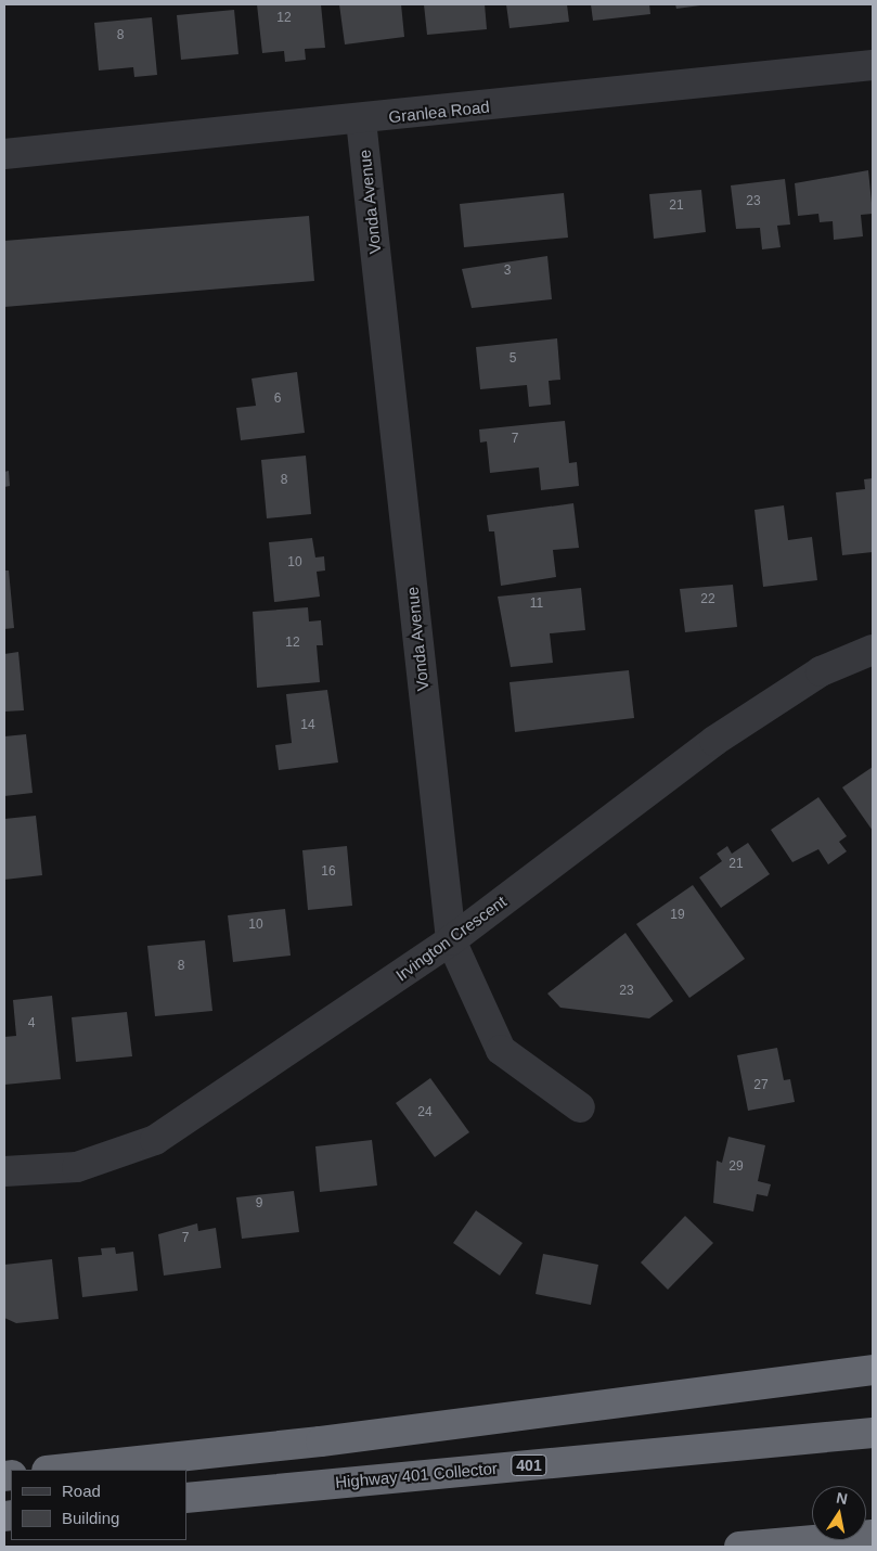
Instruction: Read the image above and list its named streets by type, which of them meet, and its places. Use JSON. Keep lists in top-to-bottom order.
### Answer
{
  "streets": {
    "highway": ["401", "Highway 401 Collector"],
    "street": ["Granlea Road", "Vonda Avenue", "Irvington Crescent"]
  },
  "crossings": [
    ["Granlea Road", "Vonda Avenue"],
    ["Vonda Avenue", "Irvington Crescent"]
  ],
  "house_numbers": [
    "12",
    "8",
    "23",
    "21",
    "3",
    "5",
    "6",
    "7",
    "8",
    "10",
    "22",
    "11",
    "12",
    "14",
    "21",
    "16",
    "19",
    "10",
    "8",
    "23",
    "4",
    "27",
    "24",
    "29",
    "9",
    "7"
  ],
  "legend": ["Road", "Building"],
  "north": "top"
}
